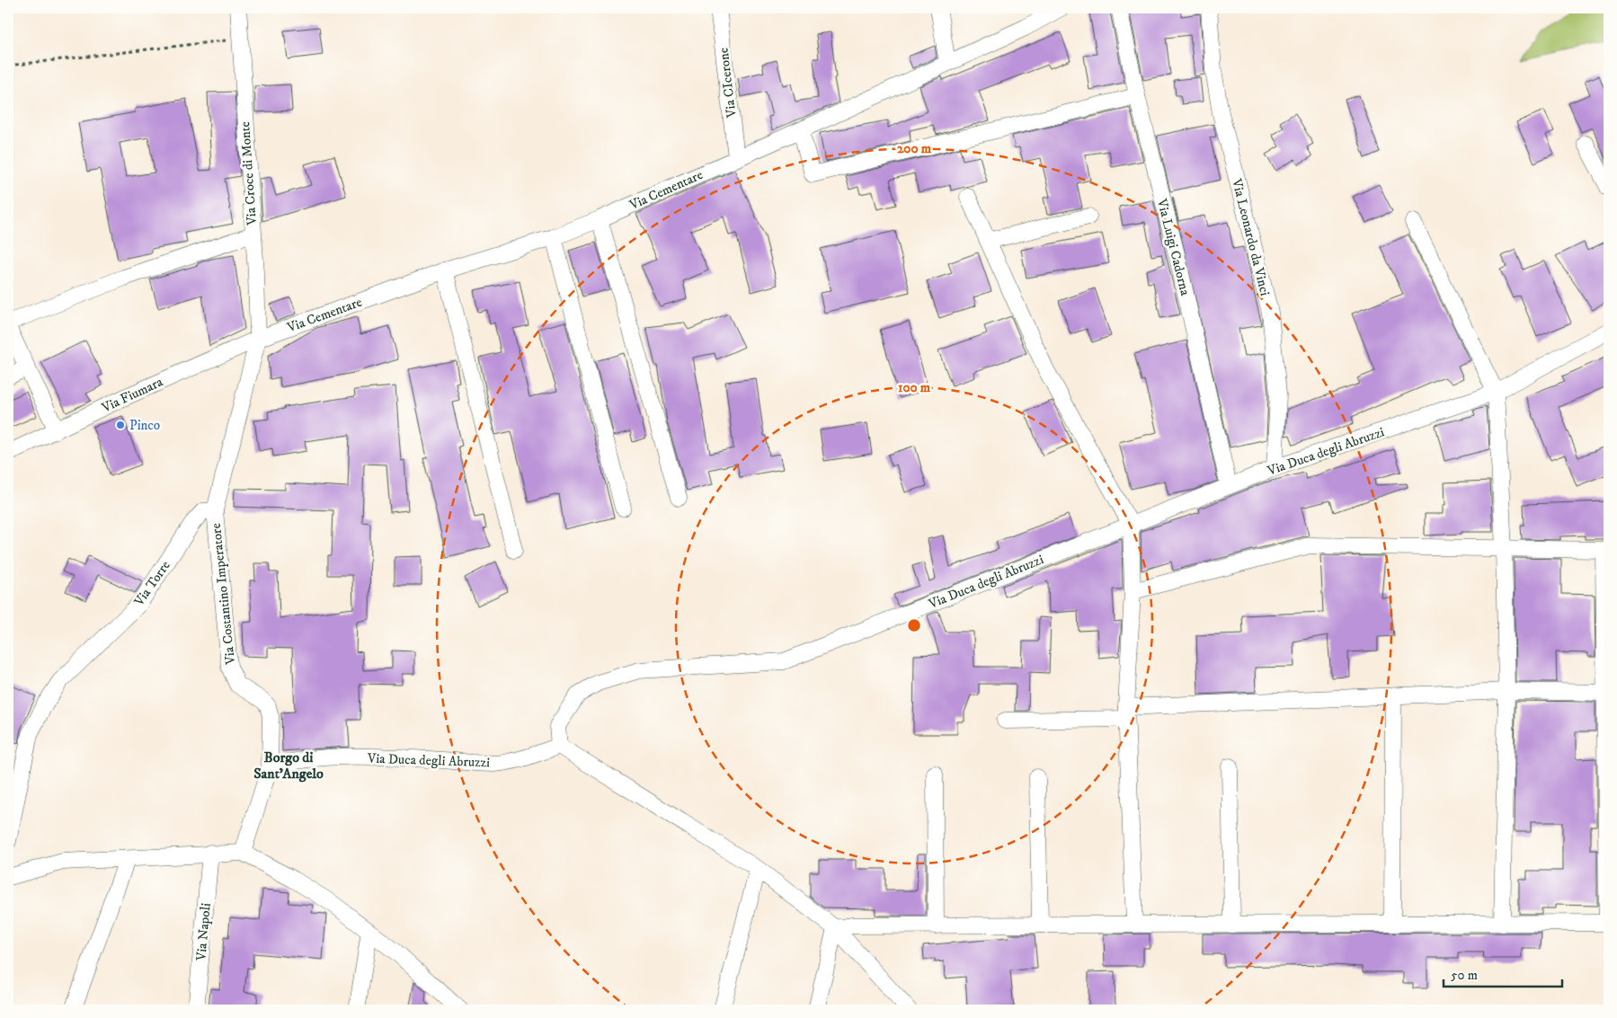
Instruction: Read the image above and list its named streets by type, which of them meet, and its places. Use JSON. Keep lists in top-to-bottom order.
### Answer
{
  "streets": {
    "street": [
      "Via CIcerone",
      "Via Croce di Monte",
      "Via Cementare",
      "Via Leonardo da Vinci",
      "Via Luigi Cadorna",
      "Via Fiumara",
      "Via Duca degli Abruzzi",
      "Via Torre",
      "Via Costantino Imperatore",
      "Via Napoli"
    ]
  },
  "crossings": [
    ["Via CIcerone", "Via Cementare"],
    ["Via Croce di Monte", "Via Cementare"],
    ["Via Croce di Monte", "Via Fiumara"],
    ["Via Cementare", "Via Fiumara"],
    ["Via Leonardo da Vinci", "Via Duca degli Abruzzi"],
    ["Via Luigi Cadorna", "Via Duca degli Abruzzi"],
    ["Via Duca degli Abruzzi", "Via Costantino Imperatore"],
    ["Via Torre", "Via Costantino Imperatore"]
  ],
  "districts": ["Borgo di Sant'Angelo"],
  "places": ["Pinco"],
  "scale_bar": "50 m",
  "rings": ["200 m", "100 m"]
}
